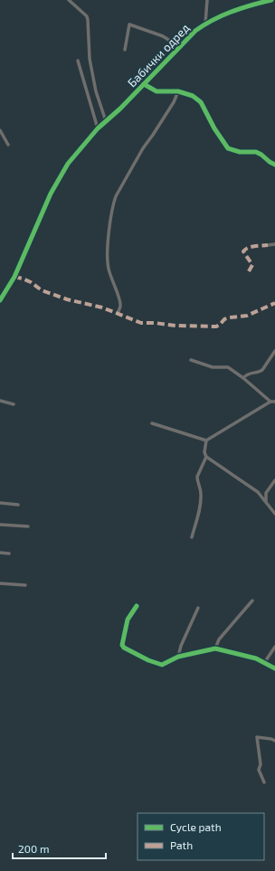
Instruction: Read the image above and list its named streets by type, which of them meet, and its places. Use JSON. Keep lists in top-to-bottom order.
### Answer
{
  "streets": {
    "street": ["Бабички одред"]
  },
  "legend": ["Cycle path", "Path"],
  "scale_bar": "200 m"
}
